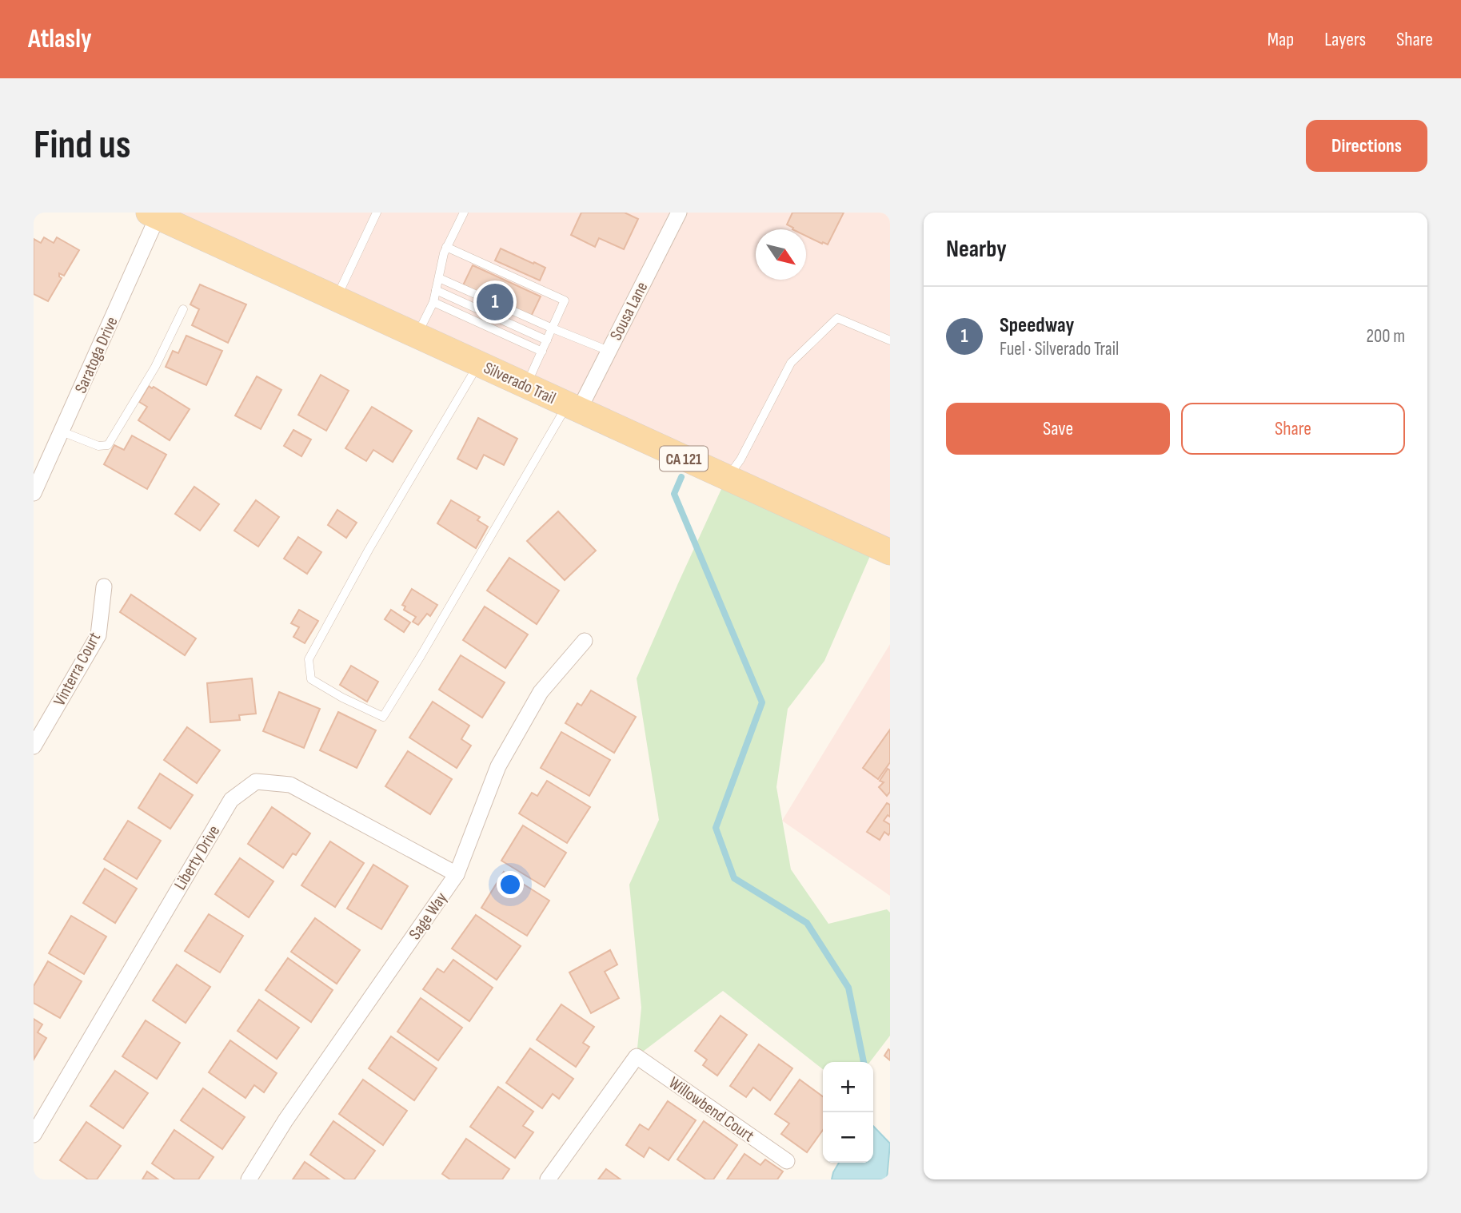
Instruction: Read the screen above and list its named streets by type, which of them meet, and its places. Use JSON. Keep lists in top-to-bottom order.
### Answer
{
  "streets": {
    "main road": ["Silverado Trail", "CA 121"],
    "street": [
      "Sousa Lane",
      "Saratoga Drive",
      "Vinterra Court",
      "Liberty Drive",
      "Sage Way",
      "Willowbend Court"
    ]
  },
  "crossings": [
    ["Sousa Lane", "Silverado Trail"],
    ["Saratoga Drive", "Silverado Trail"],
    ["Liberty Drive", "Sage Way"]
  ],
  "north": "bottom right",
  "page": {
    "header": "Atlasly",
    "nav": ["Map", "Layers", "Share"],
    "buttons": [
      "Directions",
      ["Save", "Share"]
    ],
    "title": "Find us",
    "heading": "Nearby",
    "pins": "1",
    "list": [
      {
        "mark": "1",
        "name": "Speedway",
        "note": "Fuel · Silverado Trail",
        "value": "200 m"
      }
    ],
    "map_buttons": ["+", "−"]
  }
}
